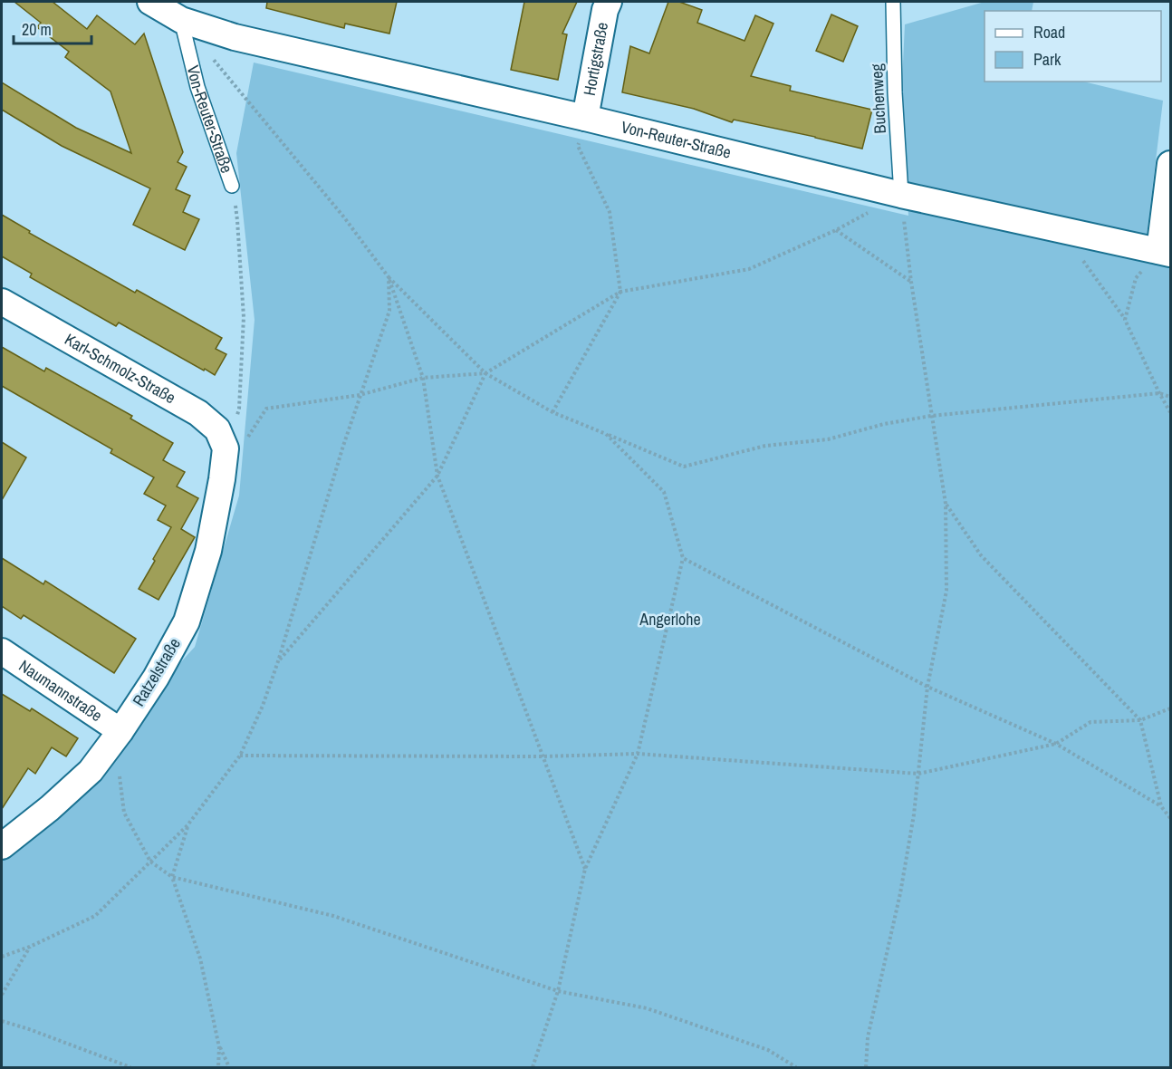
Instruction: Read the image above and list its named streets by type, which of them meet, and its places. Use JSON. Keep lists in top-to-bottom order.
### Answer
{
  "streets": {
    "street": [
      "Hortigstraße",
      "Von-Reuter-Straße",
      "Karl-Schmolz-Straße",
      "Ratzelstraße",
      "Naumannstraße"
    ],
    "lane": ["Buchenweg"]
  },
  "crossings": [
    ["Hortigstraße", "Von-Reuter-Straße"],
    ["Buchenweg", "Von-Reuter-Straße"],
    ["Karl-Schmolz-Straße", "Ratzelstraße"],
    ["Ratzelstraße", "Naumannstraße"]
  ],
  "parks": ["Angerlohe"],
  "legend": ["Road", "Park"],
  "scale_bar": "20 m"
}
